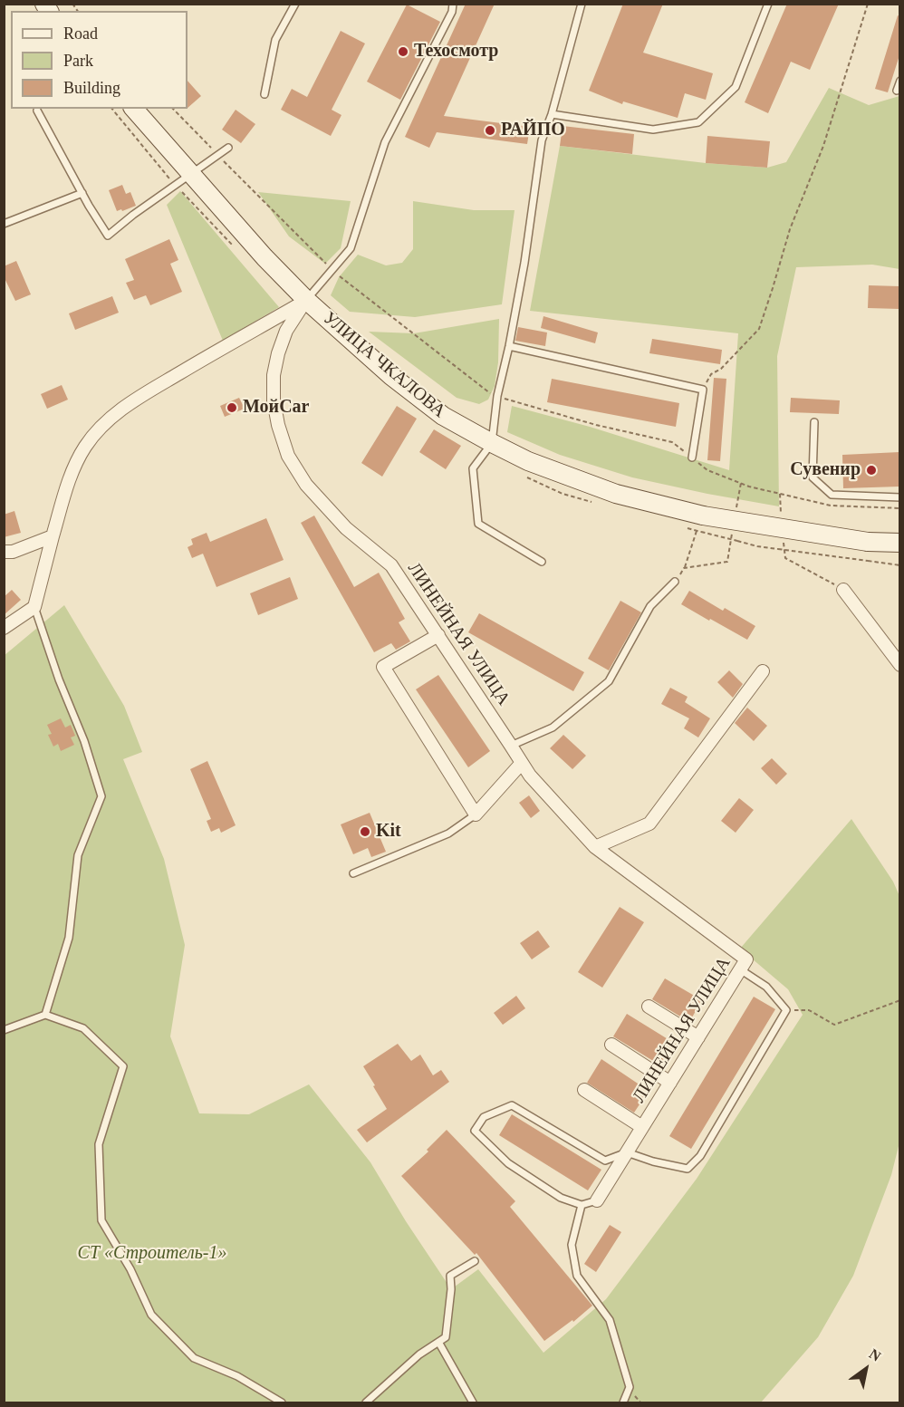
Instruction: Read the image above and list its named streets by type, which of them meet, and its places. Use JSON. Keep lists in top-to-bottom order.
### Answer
{
  "streets": {
    "main road": ["УЛИЦА ЧКАЛОВА"],
    "street": ["ЛИНЕЙНАЯ УЛИЦА"]
  },
  "crossings": [
    ["УЛИЦА ЧКАЛОВА", "ЛИНЕЙНАЯ УЛИЦА"]
  ],
  "parks": ["СТ «Строитель-1»"],
  "places": [
    "Техосмотр",
    "РАЙПО",
    "МойCar",
    "Сувенир",
    "Kit"
  ],
  "legend": ["Road", "Park", "Building"],
  "north": "top right"
}
